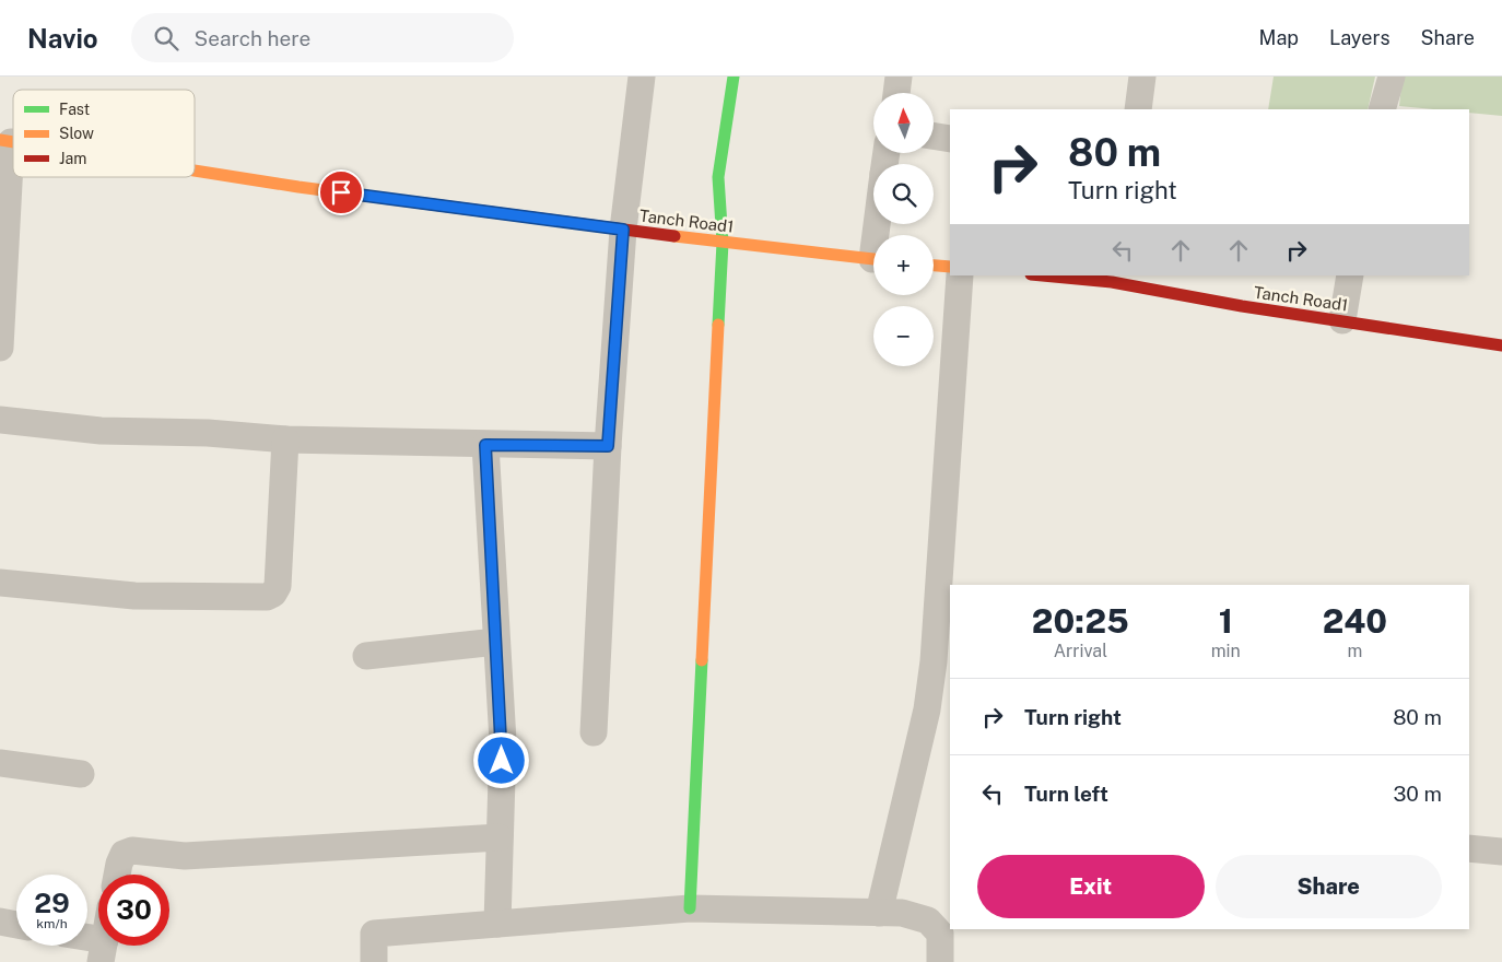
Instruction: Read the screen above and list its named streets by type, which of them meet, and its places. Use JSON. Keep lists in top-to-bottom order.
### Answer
{
  "streets": {
    "street": ["Tanch Road1"]
  },
  "legend": ["Fast", "Slow", "Jam"],
  "north": "top",
  "page": {
    "header": "Navio",
    "search": "Search here",
    "nav": ["Map", "Layers", "Share"],
    "map_buttons": ["+", "−"],
    "turn": ["80 m", "Turn right"],
    "eta": [
      "20:25",
      "Arrival",
      "1",
      "min",
      "240",
      "m"
    ],
    "list": [
      {
        "name": "Turn right",
        "value": "80 m"
      },
      {
        "name": "Turn left",
        "value": "30 m"
      }
    ],
    "buttons": ["Exit", "Share"],
    "speed": "29 km/h",
    "limit": "30"
  }
}
